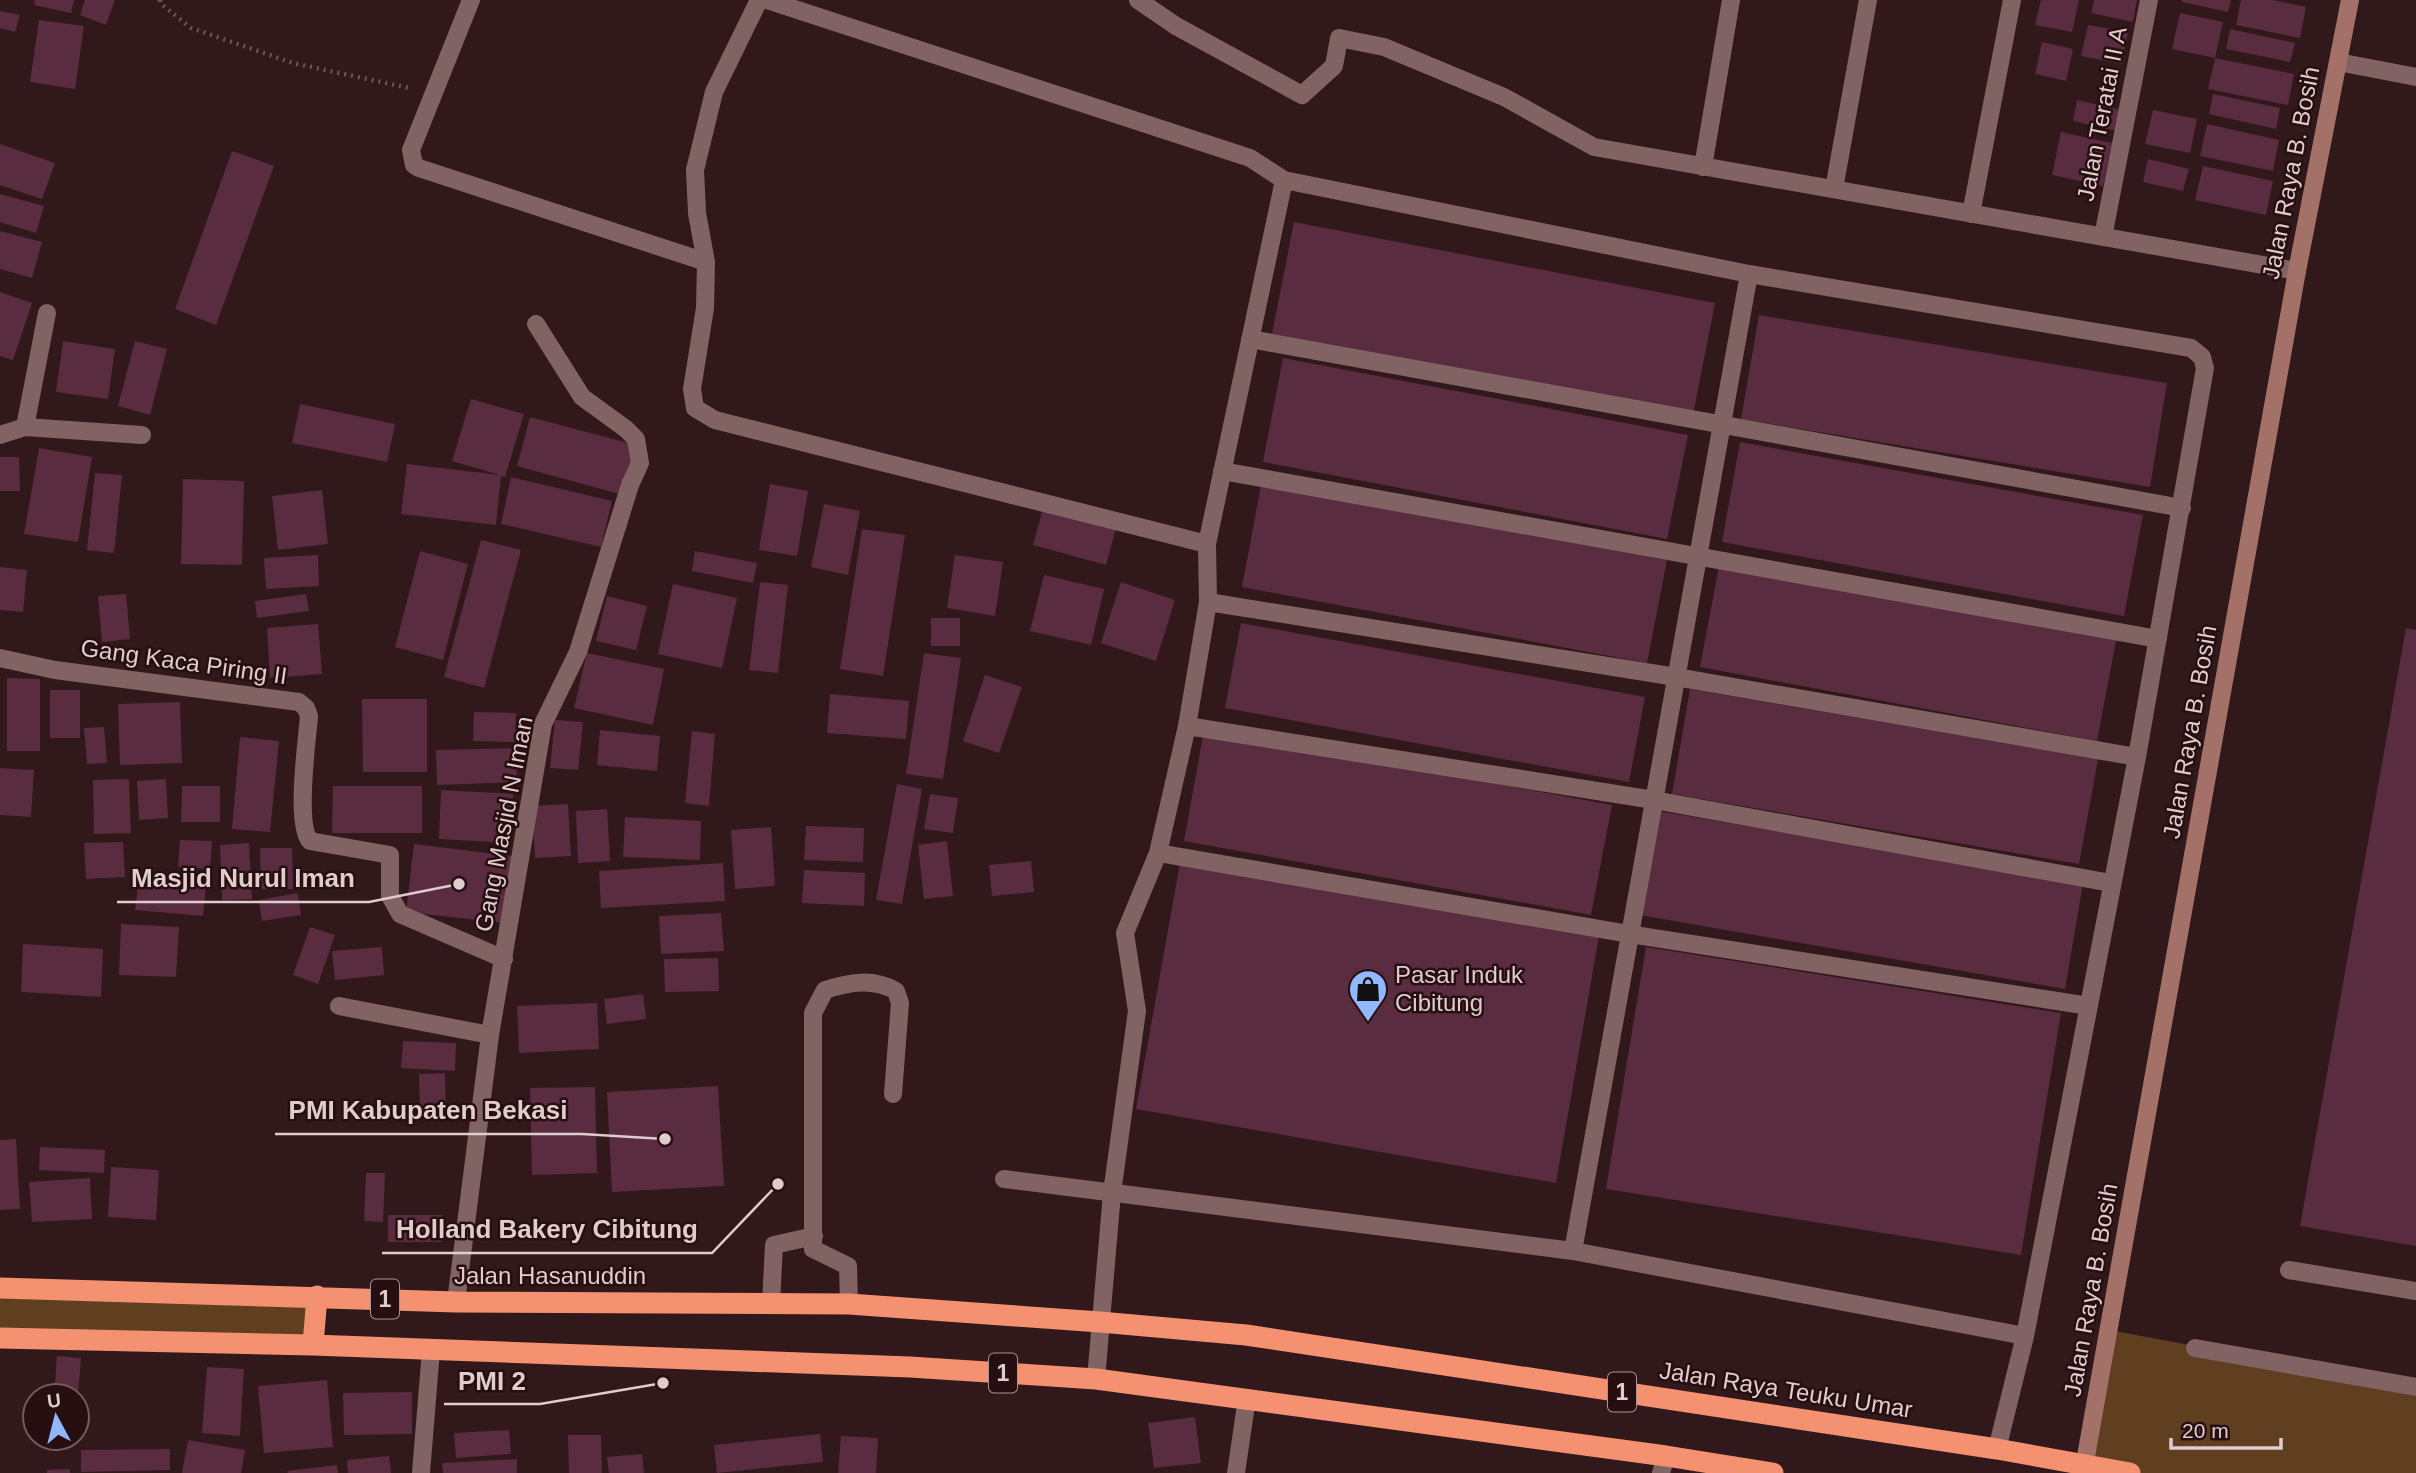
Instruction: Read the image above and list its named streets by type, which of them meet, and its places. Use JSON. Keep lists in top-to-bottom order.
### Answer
{
  "streets": {
    "highway": ["Jalan Hasanuddin", "1", "Jalan Raya Teuku Umar"],
    "street": [
      "Jalan Teratai II A",
      "Jalan Raya B. Bosih",
      "Gang Kaca Piring II",
      "Gang Masjid N Iman"
    ]
  },
  "crossings": [
    ["Jalan Raya B. Bosih", "Jalan Raya Teuku Umar"],
    ["Gang Kaca Piring II", "Gang Masjid N Iman"],
    ["Gang Masjid N Iman", "Jalan Hasanuddin"],
    ["Jalan Hasanuddin", "Jalan Raya Teuku Umar"]
  ],
  "places": {
    "other": [
      "Masjid Nurul Iman",
      "PMI Kabupaten Bekasi",
      "Holland Bakery Cibitung",
      "PMI 2"
    ],
    "shop": ["Pasar Induk Cibitung"]
  },
  "scale_bar": "20 m",
  "north": "top"
}
